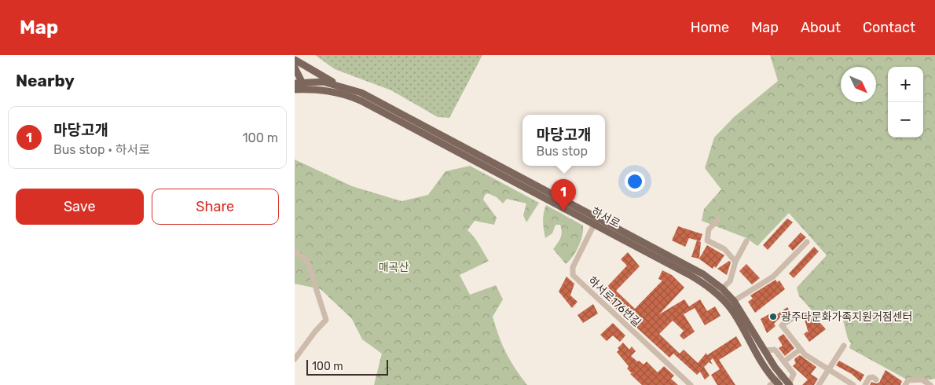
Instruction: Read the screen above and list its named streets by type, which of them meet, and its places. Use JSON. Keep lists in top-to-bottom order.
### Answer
{
  "streets": {
    "main road": ["하서로"],
    "street": ["하서로176번길"]
  },
  "crossings": [
    ["하서로", "하서로176번길"]
  ],
  "parks": ["매곡산"],
  "places": ["광주다문화가족지원거점센터"],
  "scale_bar": "100 m",
  "north": "bottom right",
  "page": {
    "header": "Map",
    "nav": [
      "Home",
      "Map",
      "About",
      "Contact"
    ],
    "heading": "Nearby",
    "map_buttons": ["+", "−"],
    "list": [
      {
        "mark": "1",
        "name": "마당고개",
        "note": "Bus stop · 하서로",
        "value": "100 m"
      }
    ],
    "popup": ["마당고개", "Bus stop"],
    "buttons": ["Save", "Share"],
    "pins": "1",
    "scale": "100 m"
  }
}
